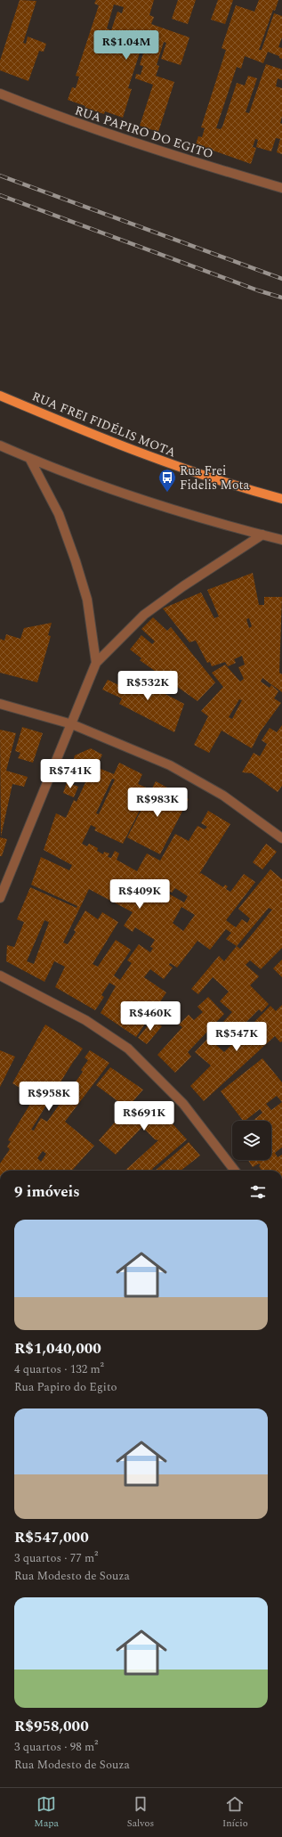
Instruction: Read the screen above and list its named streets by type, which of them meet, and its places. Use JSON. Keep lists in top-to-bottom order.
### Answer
{
  "streets": {
    "main road": ["RUA FREI FIDÉLIS MOTA"],
    "street": ["RUA PAPIRO DO EGITO"]
  },
  "places": {
    "bus stop": ["Rua Frei Fidelis Mota"]
  },
  "page": {
    "price": [
      "R$1.04M",
      "R$532K",
      "R$741K",
      "R$983K",
      "R$409K",
      "R$460K",
      "R$547K",
      "R$958K",
      "R$691K"
    ],
    "heading": "9 imóveis",
    "list": [
      {
        "name": "R$1,040,000",
        "note": "4 quartos · 132 m² · Rua Papiro do Egito"
      },
      {
        "name": "R$547,000",
        "note": "3 quartos · 77 m² · Rua Modesto de Souza"
      },
      {
        "name": "R$958,000",
        "note": "3 quartos · 98 m² · Rua Modesto de Souza"
      }
    ],
    "tabs": ["Mapa", "Salvos", "Início"]
  }
}
